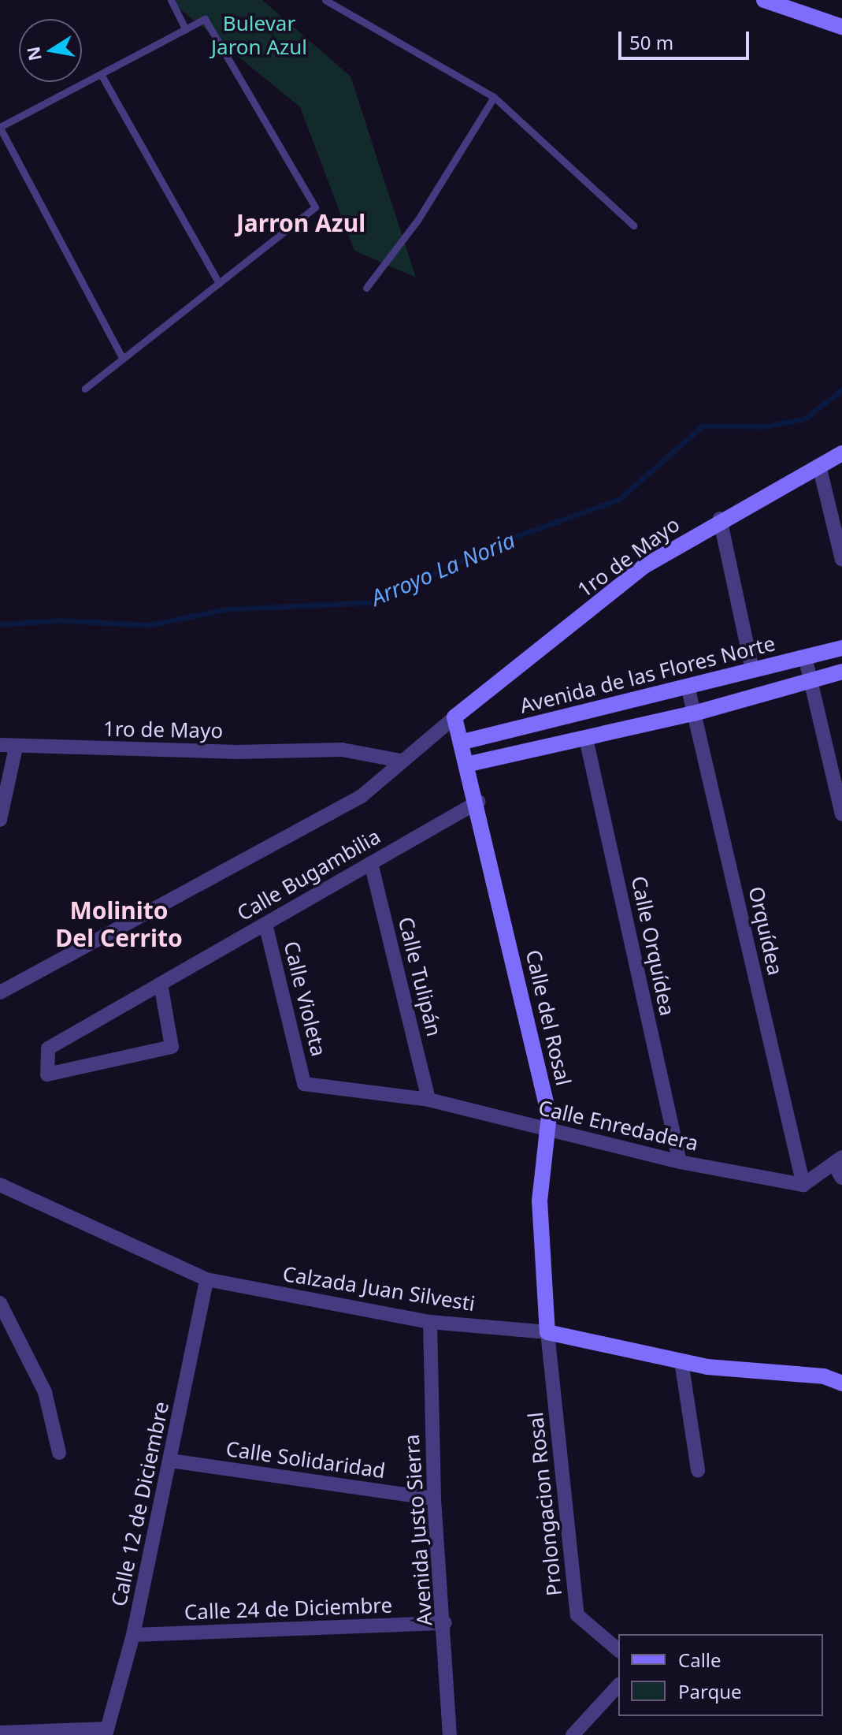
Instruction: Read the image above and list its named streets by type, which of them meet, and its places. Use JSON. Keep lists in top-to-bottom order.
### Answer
{
  "streets": {
    "street": [
      "1ro de Mayo",
      "Avenida de las Flores Norte",
      "Calle Bugambilia",
      "Orquídea",
      "Calle Orquídea",
      "Calle Tulipán",
      "Calle Violeta",
      "Calle del Rosal",
      "Calle Enredadera",
      "Calzada Juan Silvesti",
      "Calle Solidaridad",
      "Calle 12 de Diciembre",
      "Prolongacion Rosal",
      "Avenida Justo Sierra",
      "Calle 24 de Diciembre"
    ]
  },
  "crossings": [
    ["1ro de Mayo", "Calle del Rosal"],
    ["Avenida de las Flores Norte", "Orquídea"],
    ["Avenida de las Flores Norte", "Calle del Rosal"],
    ["Calle Bugambilia", "Calle Tulipán"],
    ["Calle Bugambilia", "Calle Violeta"],
    ["Calle Bugambilia", "Calle del Rosal"],
    ["Orquídea", "Calle Enredadera"],
    ["Calle Orquídea", "Calle Enredadera"],
    ["Calle Tulipán", "Calle Enredadera"],
    ["Calle Violeta", "Calle Enredadera"],
    ["Calle del Rosal", "Calle Enredadera"],
    ["Calle del Rosal", "Calzada Juan Silvesti"],
    ["Calle del Rosal", "Prolongacion Rosal"],
    ["Calzada Juan Silvesti", "Calle 12 de Diciembre"],
    ["Calzada Juan Silvesti", "Prolongacion Rosal"],
    ["Calzada Juan Silvesti", "Avenida Justo Sierra"],
    ["Calle Solidaridad", "Calle 12 de Diciembre"],
    ["Calle Solidaridad", "Avenida Justo Sierra"],
    ["Calle 12 de Diciembre", "Calle 24 de Diciembre"],
    ["Avenida Justo Sierra", "Calle 24 de Diciembre"]
  ],
  "districts": ["Jarron Azul", "Molinito Del Cerrito"],
  "water": ["Arroyo La Noria"],
  "parks": ["Bulevar Jaron Azul"],
  "legend": ["Calle", "Parque"],
  "scale_bar": "50 m",
  "north": "left"
}
